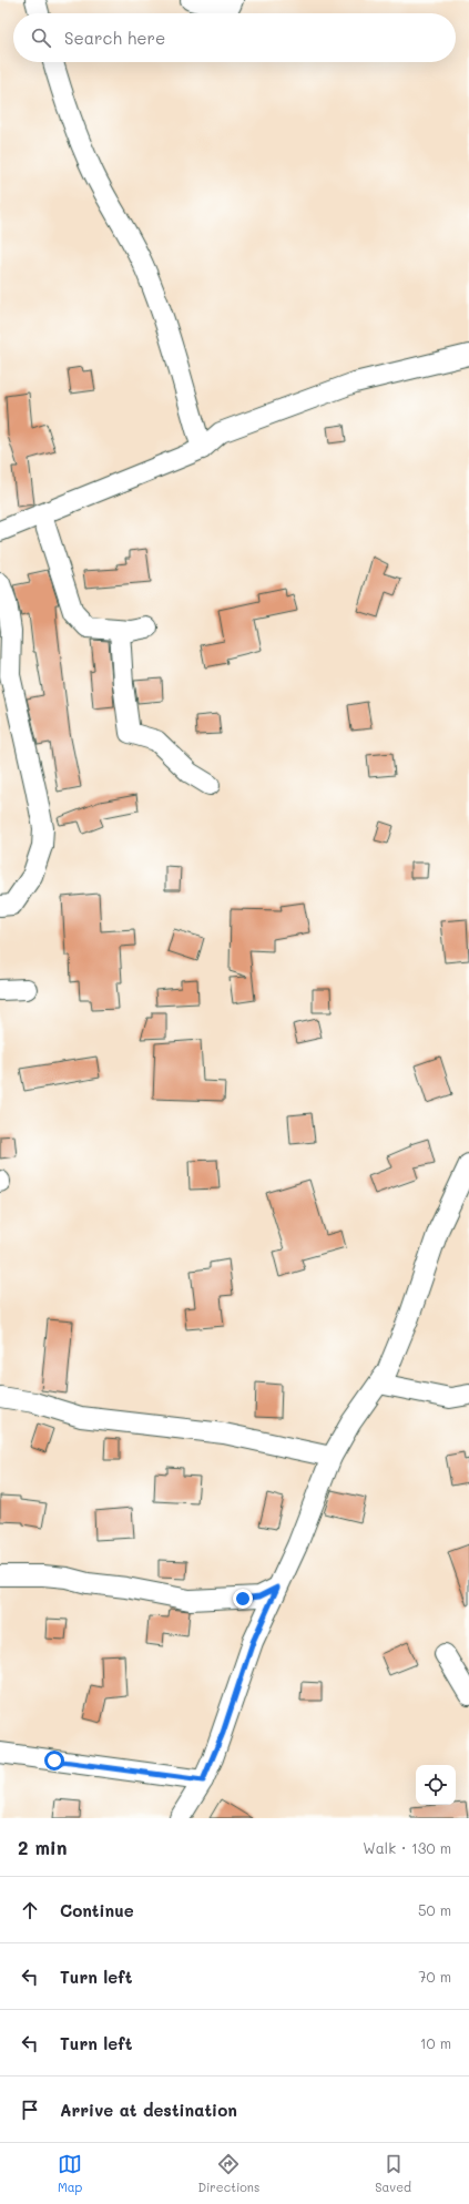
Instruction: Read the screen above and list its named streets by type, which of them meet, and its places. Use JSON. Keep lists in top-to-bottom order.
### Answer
{
  "page": {
    "search": "Search here",
    "heading": ["2 min", "Walk · 130 m"],
    "list": [
      ["Continue", "50 m"],
      ["Turn left", "70 m"],
      ["Turn left", "10 m"],
      "Arrive at destination"
    ],
    "nav": ["Map", "Directions", "Saved"]
  }
}
